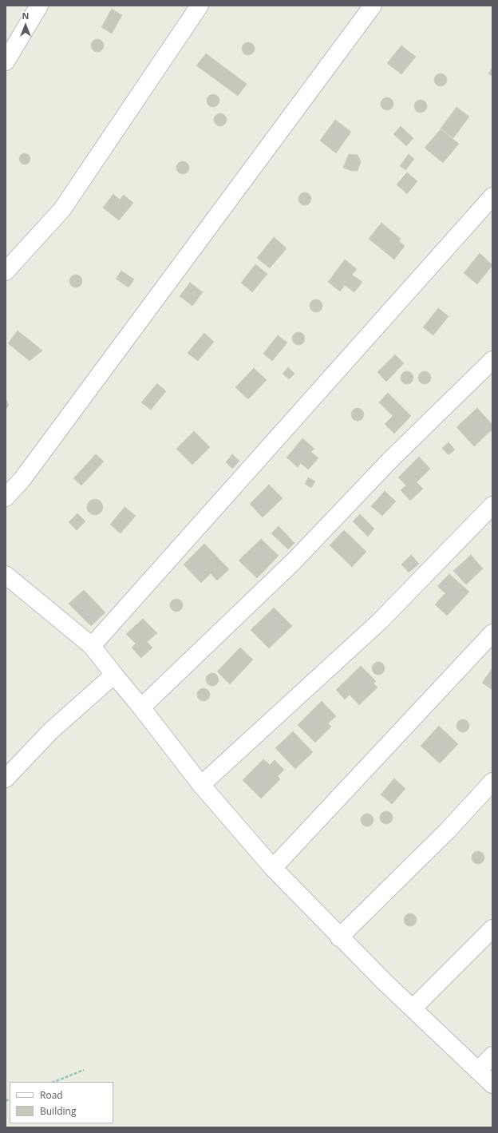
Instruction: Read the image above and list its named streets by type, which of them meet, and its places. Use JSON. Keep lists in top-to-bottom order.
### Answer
{
  "legend": ["Road", "Building"],
  "north": "top"
}
